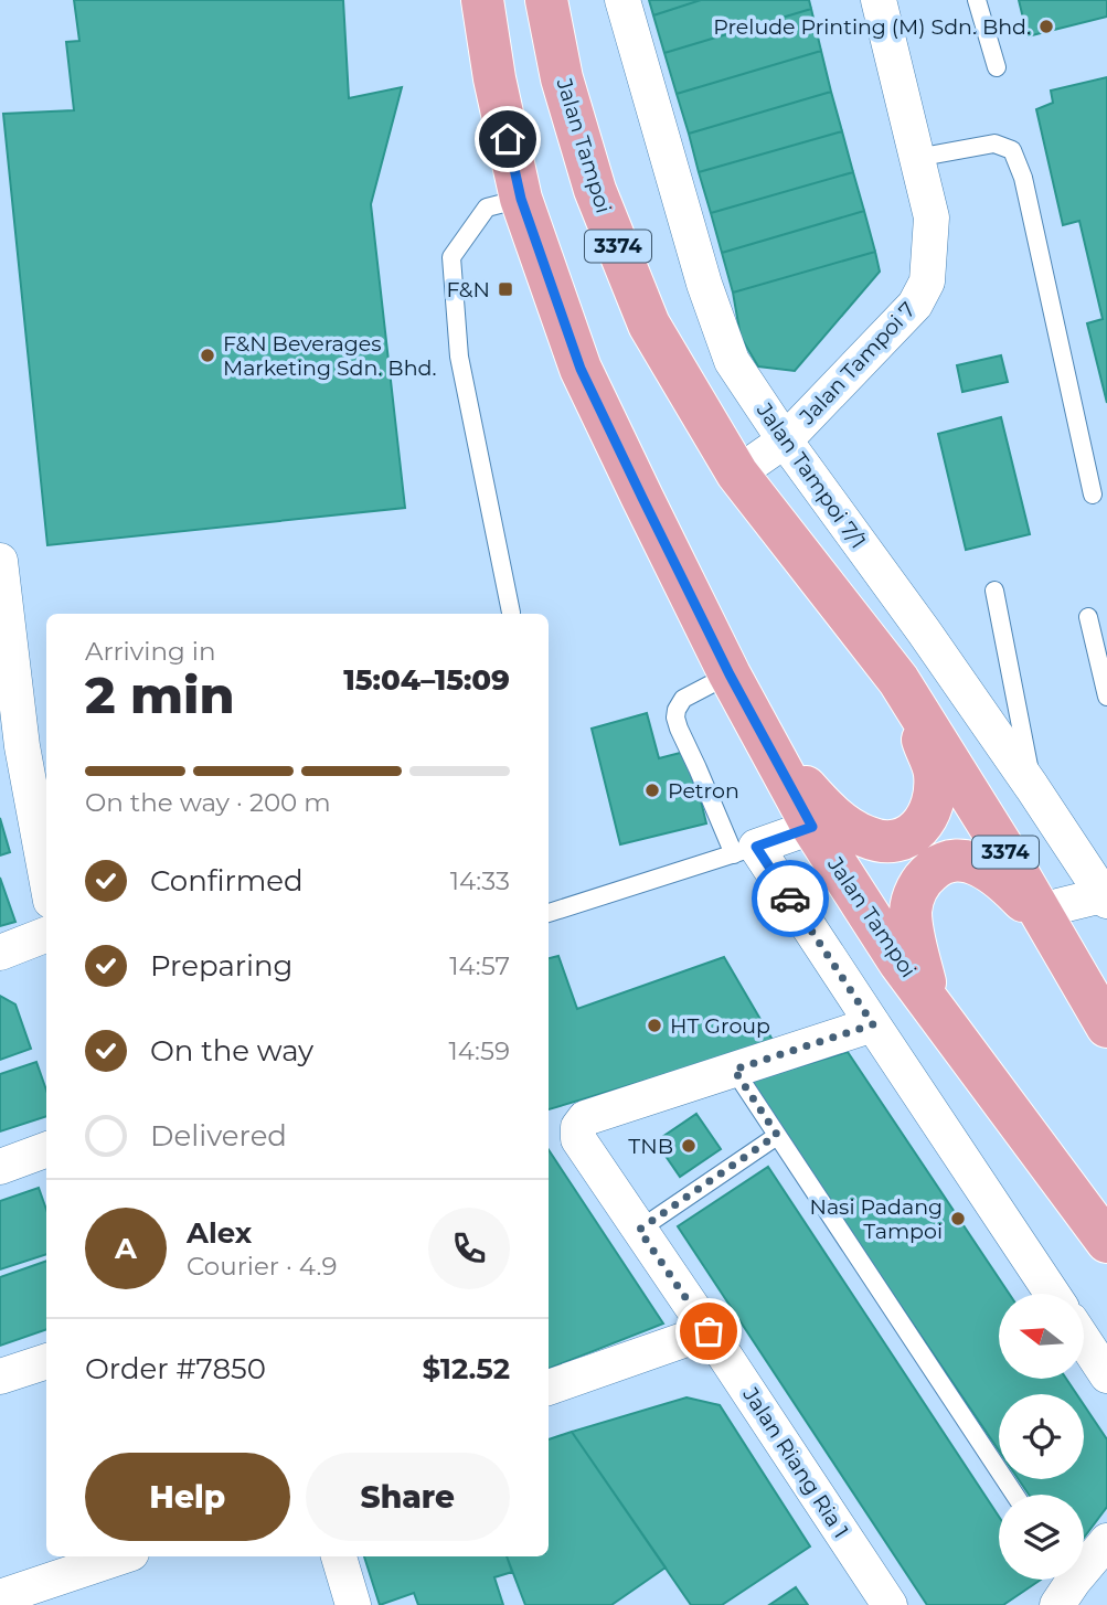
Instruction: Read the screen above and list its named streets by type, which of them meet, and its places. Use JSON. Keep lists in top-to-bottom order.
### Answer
{
  "streets": {
    "main road": ["Jalan Tampoi", "3374"],
    "street": ["Jalan Tampoi 7", "Jalan Tampoi 7/1", "Jalan Riang Ria 1"]
  },
  "crossings": [
    ["Jalan Tampoi", "Jalan Tampoi 7"],
    ["Jalan Tampoi 7", "Jalan Tampoi 7/1"]
  ],
  "places": {
    "other": [
      "Prelude Printing (M) Sdn. Bhd.",
      "F&N Beverages Marketing Sdn. Bhd.",
      "Petron",
      "HT Group",
      "TNB",
      "Nasi Padang Tampoi"
    ],
    "transit": ["F&N"]
  },
  "north": "left",
  "page": {
    "heading": ["2 min", "Arriving in", "15:04–15:09"],
    "panel": [
      "Alex",
      "Courier · 4.9",
      "Order #7850",
      "$12.52"
    ],
    "bar": "On the way · 200 m",
    "list": [
      ["Confirmed", "14:33"],
      ["Preparing", "14:57"],
      ["On the way", "14:59"],
      "Delivered"
    ],
    "round": "A",
    "buttons": ["Help", "Share"]
  }
}
